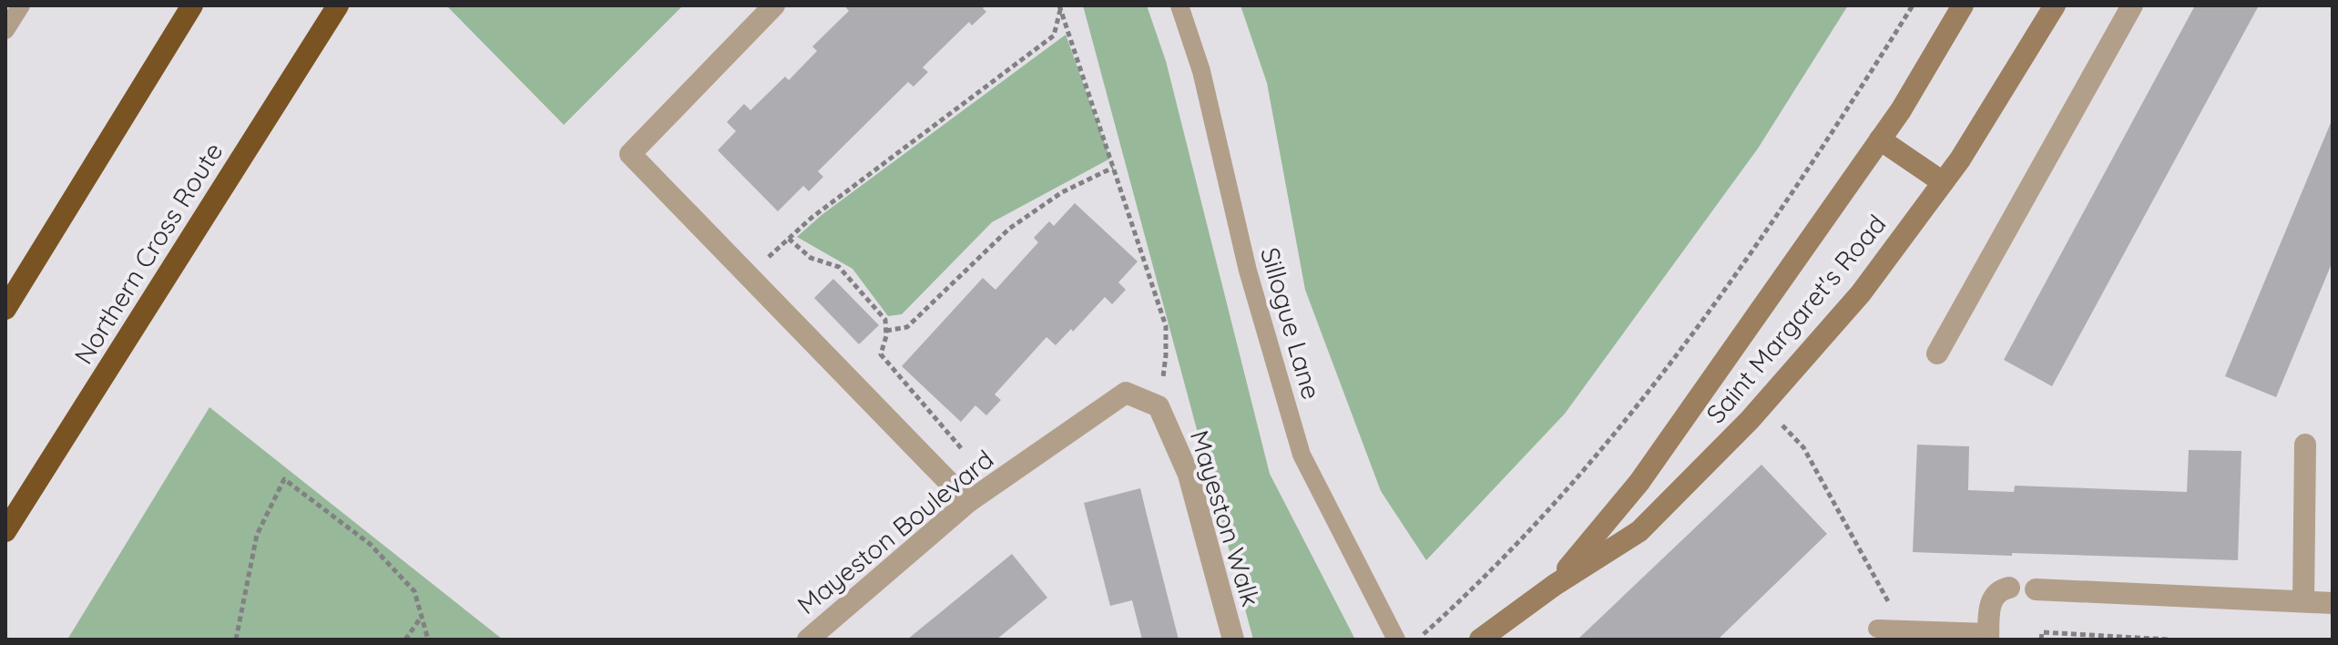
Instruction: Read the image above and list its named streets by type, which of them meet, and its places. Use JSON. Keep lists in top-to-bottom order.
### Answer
{
  "streets": {
    "highway": ["Northern Cross Route"],
    "main road": ["Saint Margaret's Road"],
    "street": ["Mayeston Walk", "Mayeston Boulevard"],
    "lane": ["Sillogue Lane"]
  },
  "crossings": [
    ["Mayeston Walk", "Mayeston Boulevard"]
  ]
}
